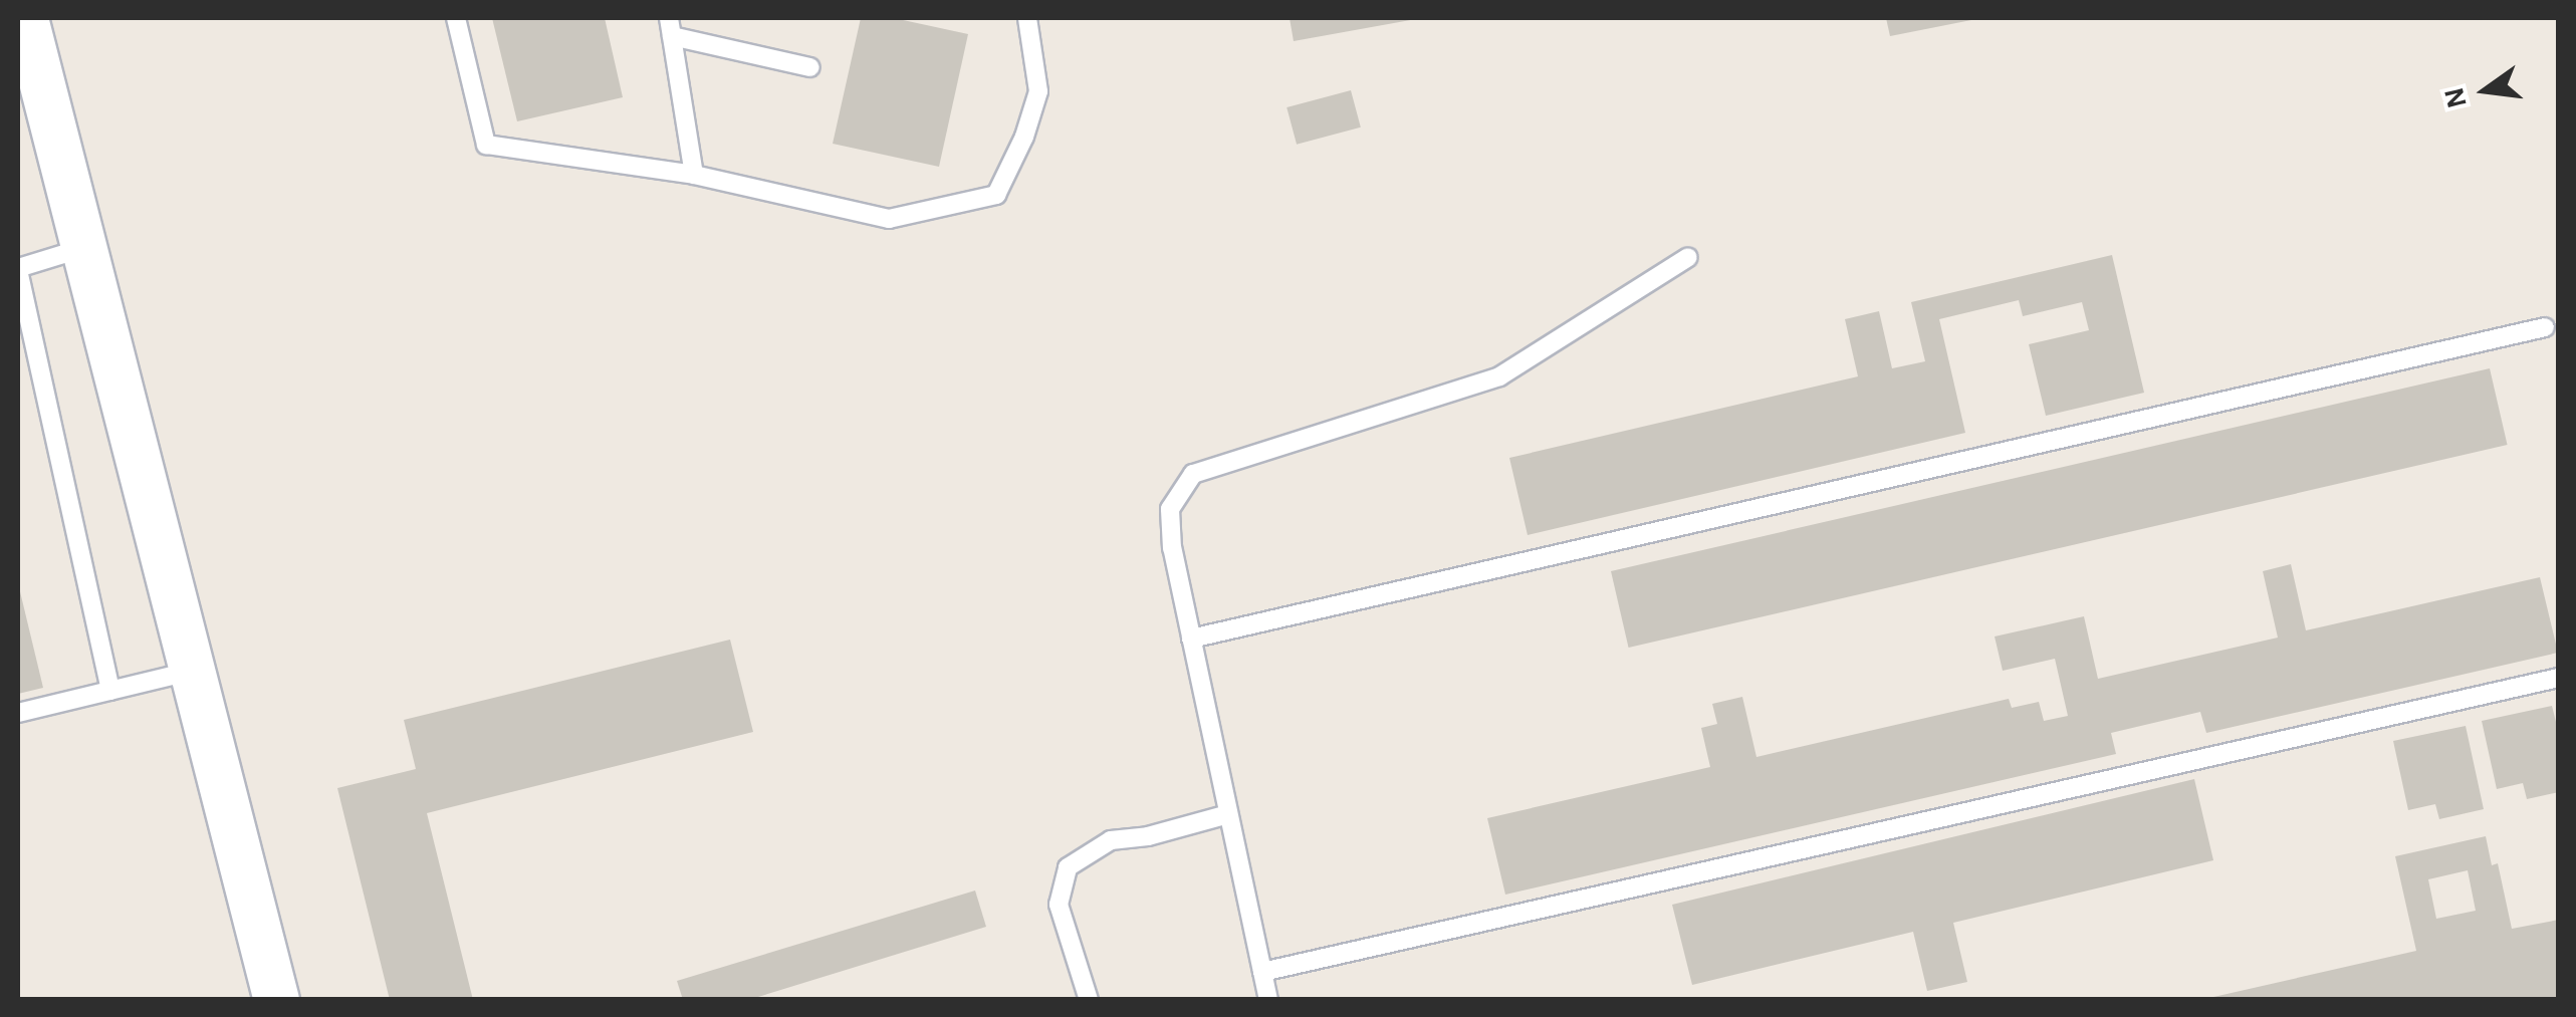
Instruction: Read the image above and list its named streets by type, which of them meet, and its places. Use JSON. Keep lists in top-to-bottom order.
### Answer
{
  "north": "left"
}
